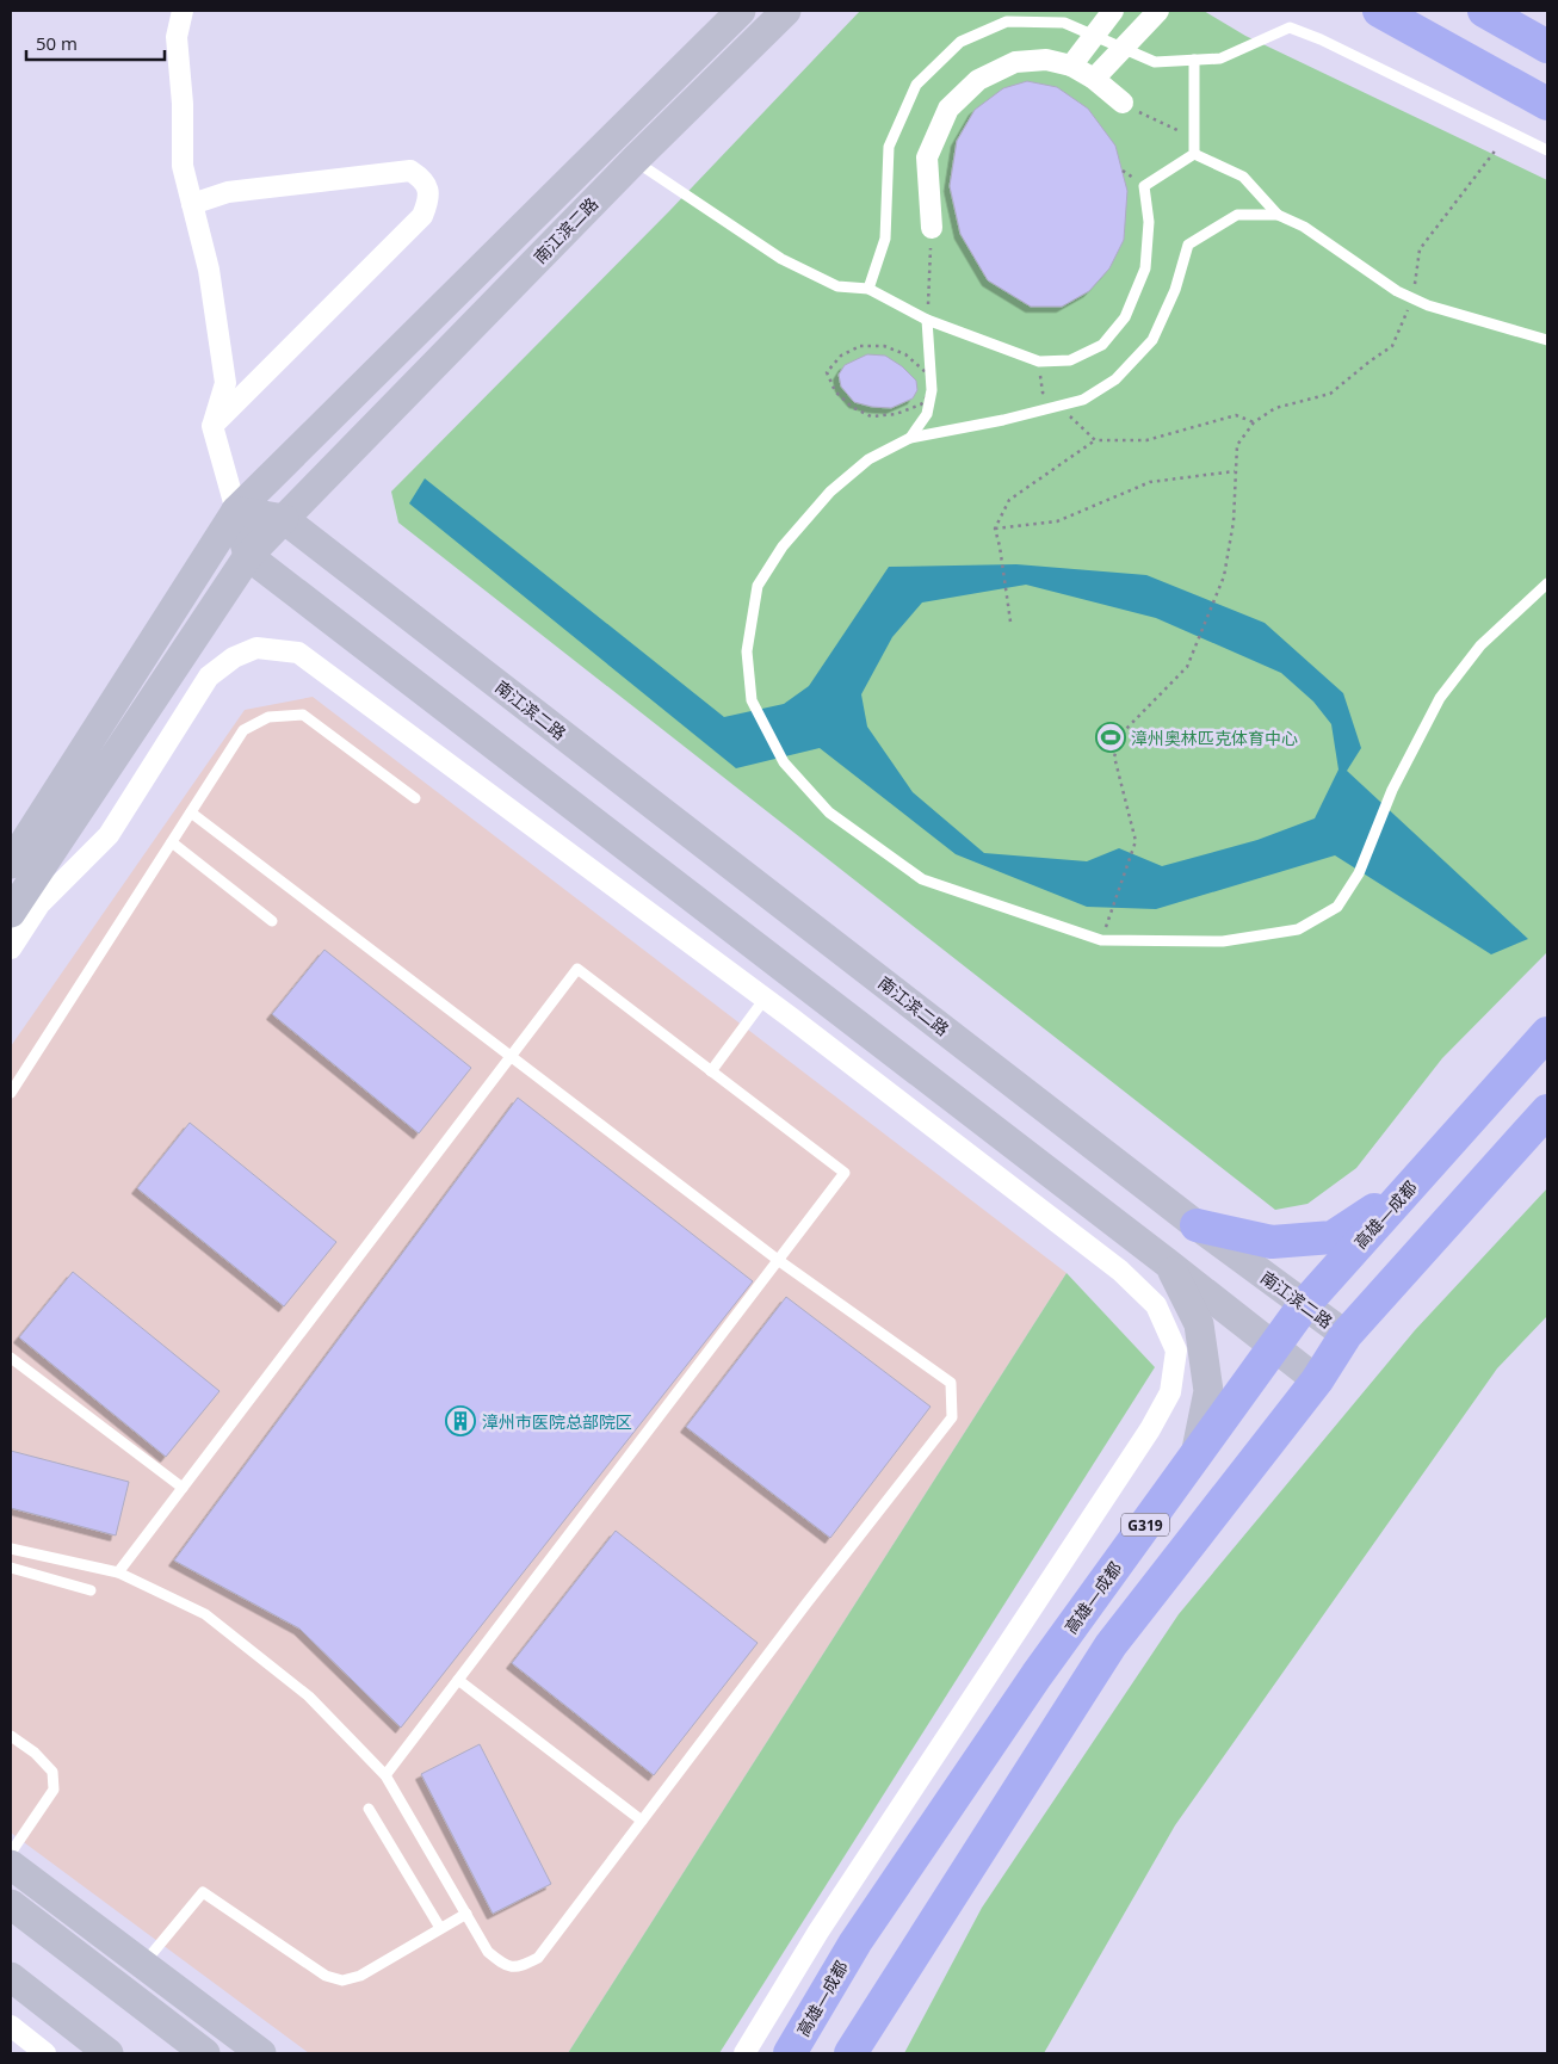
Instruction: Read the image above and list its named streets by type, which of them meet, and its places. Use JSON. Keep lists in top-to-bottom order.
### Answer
{
  "streets": {
    "highway": ["高雄—成都", "G319"],
    "street": ["南江滨二路"]
  },
  "crossings": [
    ["南江滨二路", "高雄—成都"],
    ["南江滨二路", "G319"]
  ],
  "places": {
    "sports": ["漳州奥林匹克体育中心"],
    "building": ["漳州市医院总部院区"]
  },
  "scale_bar": "50 m"
}
